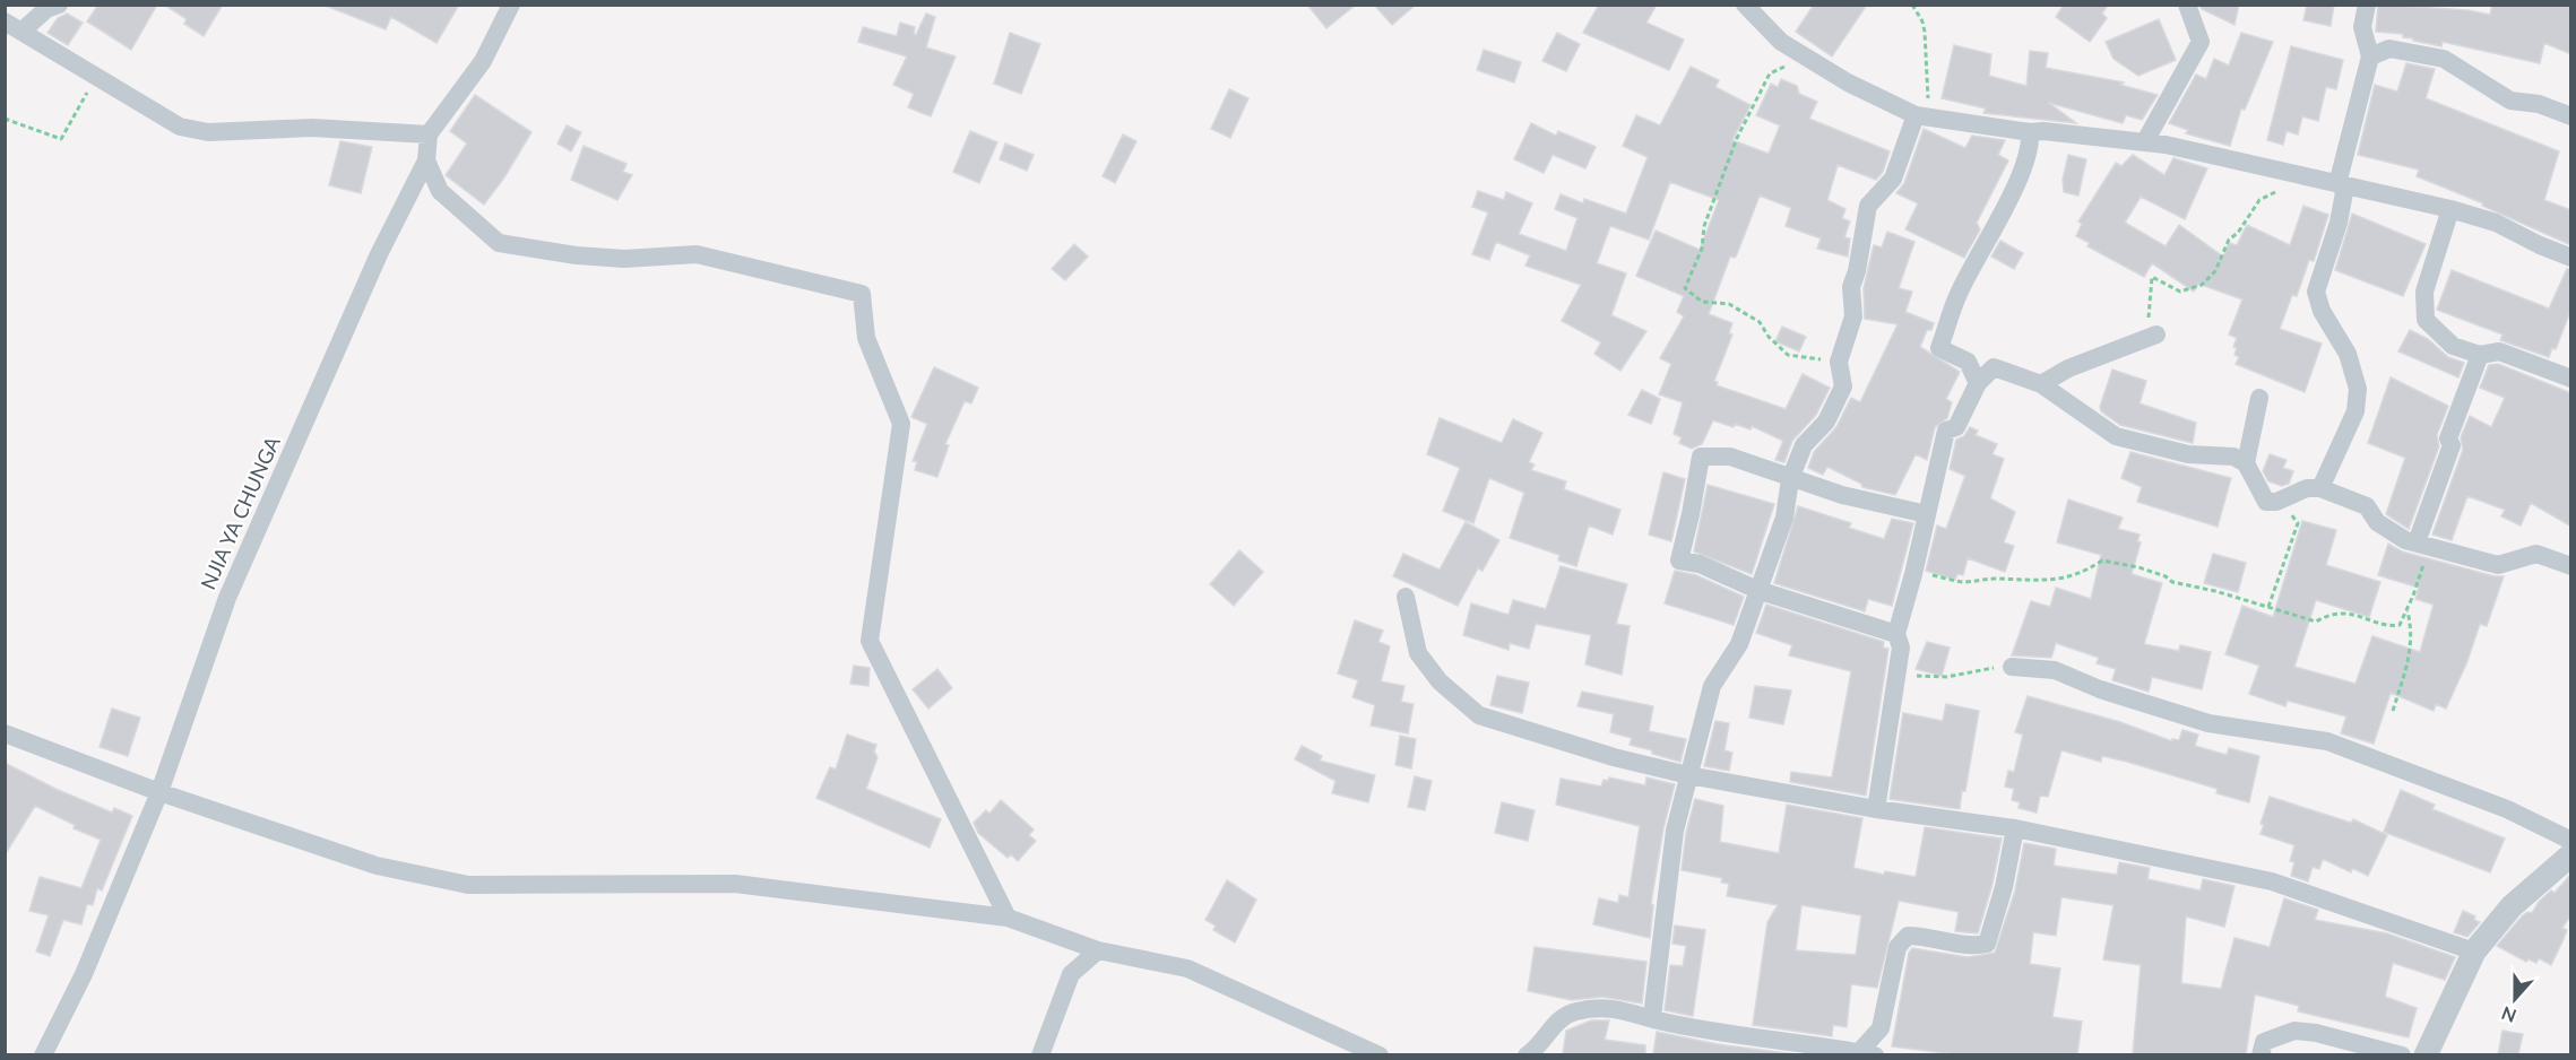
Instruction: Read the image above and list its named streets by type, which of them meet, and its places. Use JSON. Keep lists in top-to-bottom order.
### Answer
{
  "streets": {
    "street": ["NJIA YA CHUNGA"]
  },
  "north": "bottom"
}
